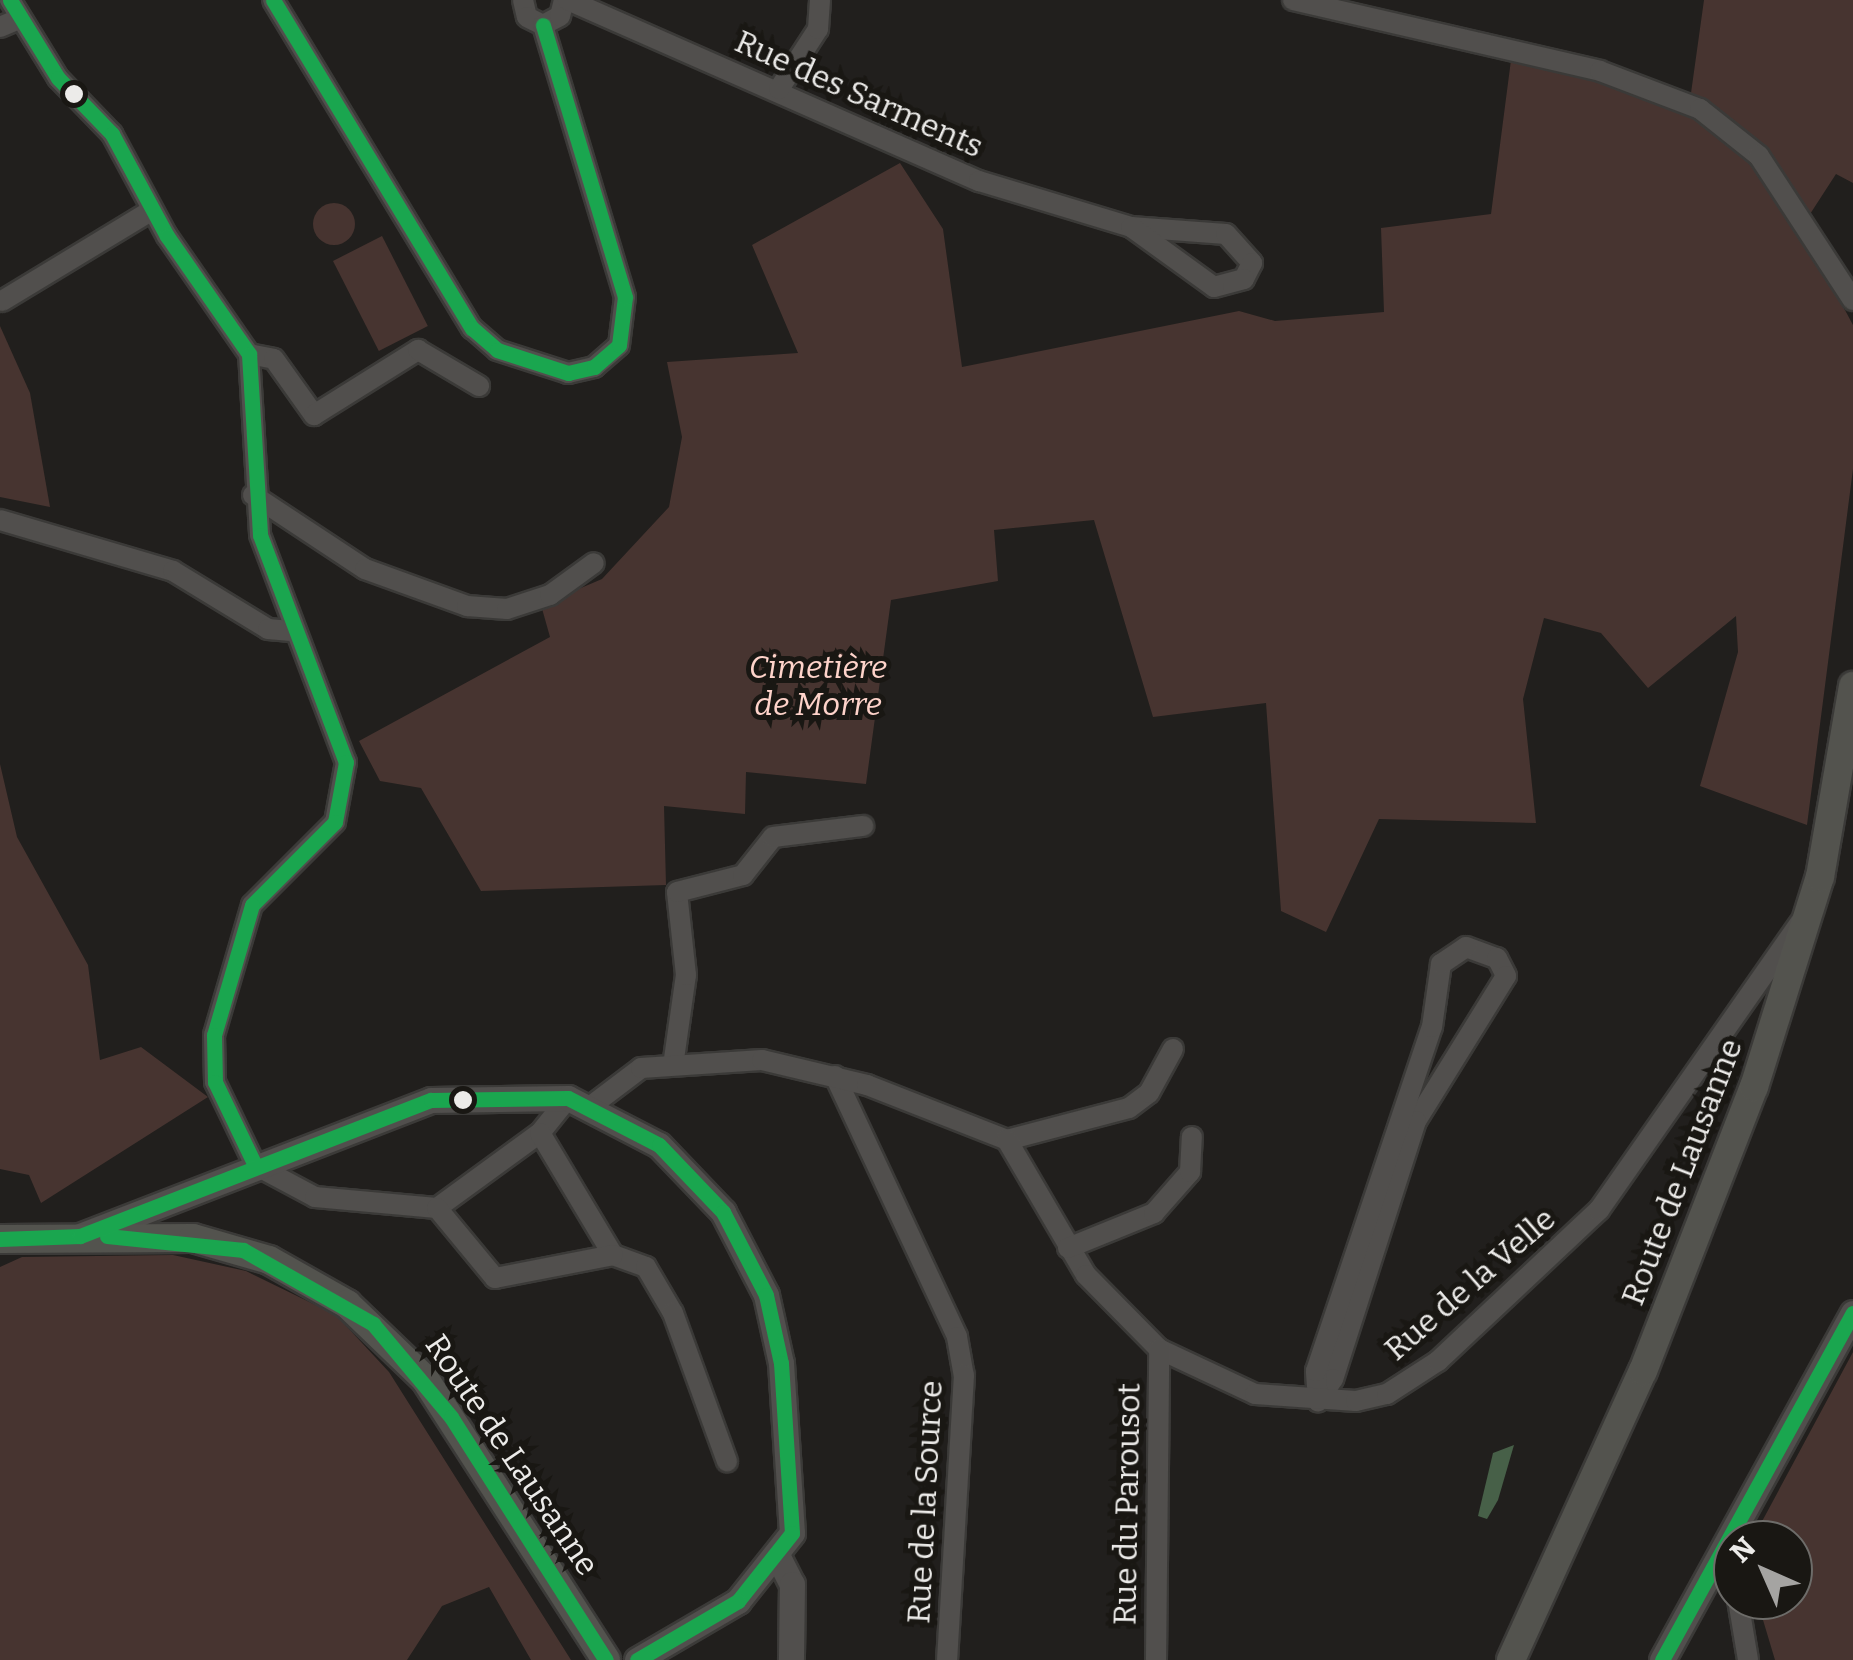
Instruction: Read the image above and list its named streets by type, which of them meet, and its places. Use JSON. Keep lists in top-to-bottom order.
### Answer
{
  "streets": {
    "main road": ["Route de Lausanne"],
    "street": [
      "Rue des Sarments",
      "Rue de la Velle",
      "Rue de la Source",
      "Rue du Parousot"
    ]
  },
  "crossings": [
    ["Route de Lausanne", "Rue de la Velle"],
    ["Rue de la Velle", "Rue du Parousot"]
  ],
  "parks": ["Cimetière de Morre"],
  "north": "top left"
}
